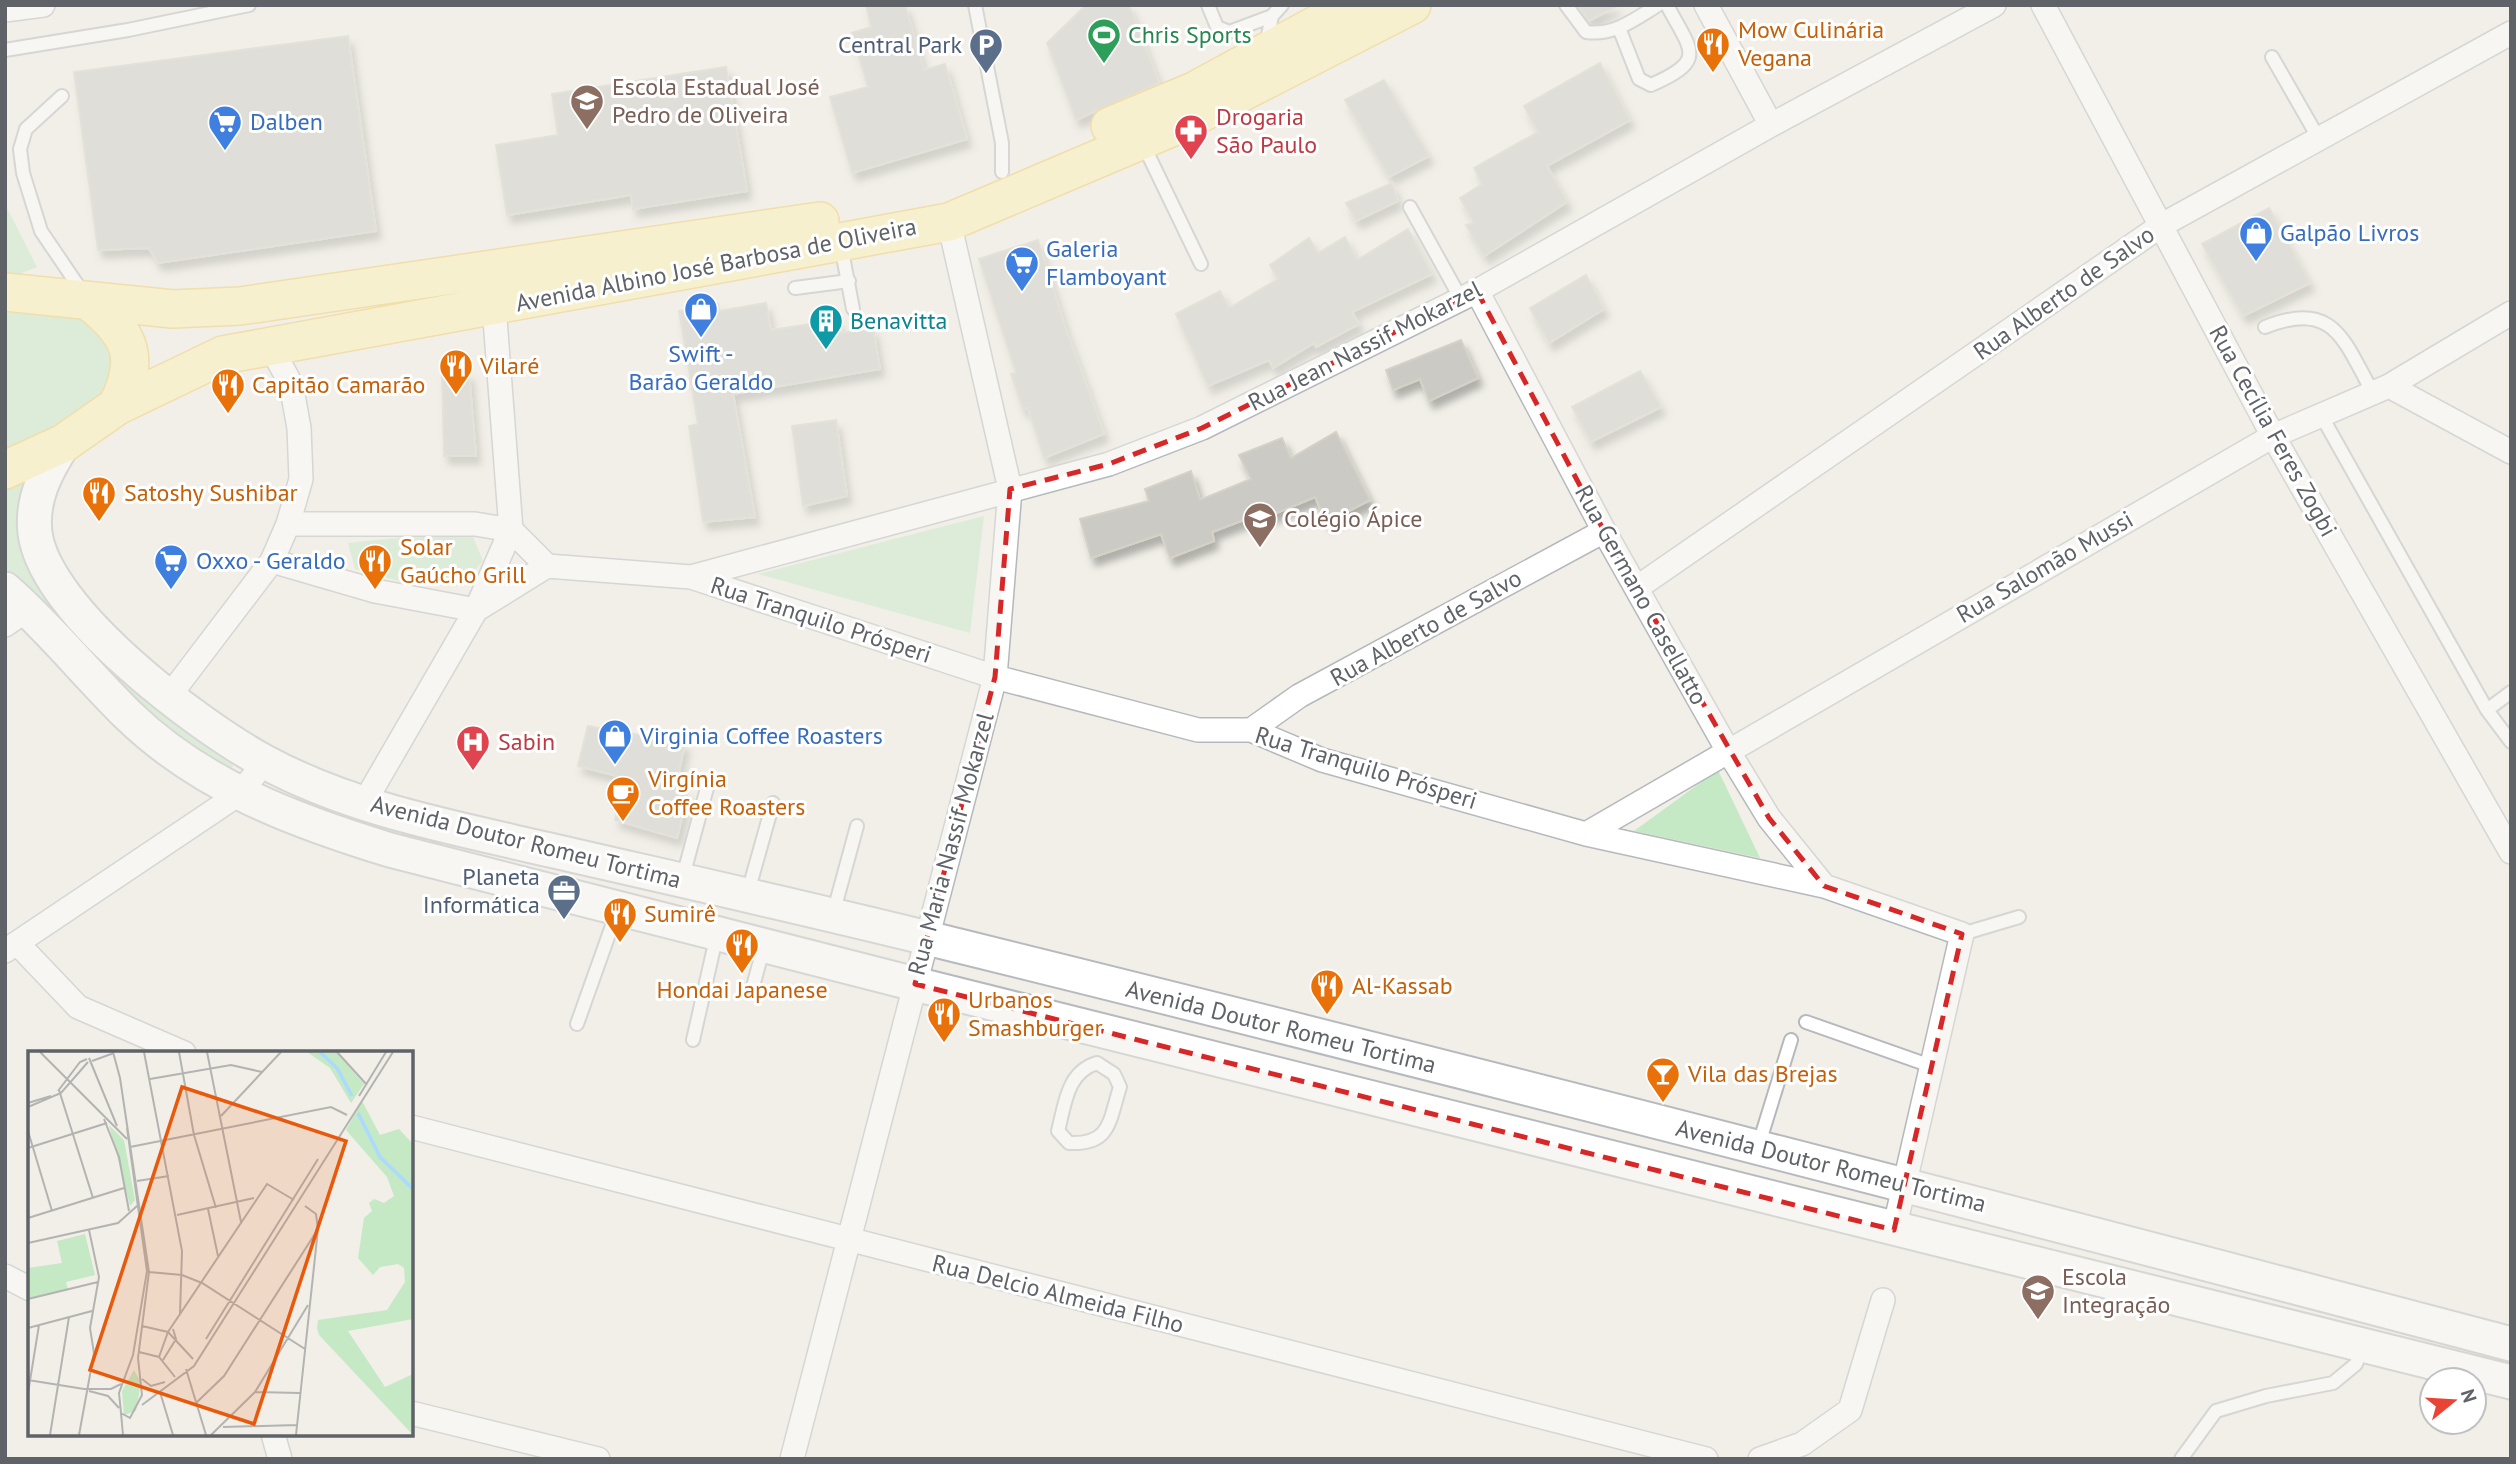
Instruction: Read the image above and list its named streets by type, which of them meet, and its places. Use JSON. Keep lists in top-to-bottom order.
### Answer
{
  "streets": {
    "main road": ["Avenida Albino José Barbosa de Oliveira", "Avenida Doutor Romeu Tortima"],
    "street": [
      "Rua Alberto de Salvo",
      "Rua Jean Nassif Mokarzel",
      "Rua Cecília Feres Zogbi",
      "Rua Salomão Mussi",
      "Rua Germano Casellatto",
      "Rua Tranquilo Prósperi",
      "Rua Maria Nassif Mokarzel",
      "Rua Delcio Almeida Filho"
    ]
  },
  "crossings": [
    ["Avenida Albino José Barbosa de Oliveira", "Avenida Doutor Romeu Tortima"],
    ["Avenida Albino José Barbosa de Oliveira", "Rua Maria Nassif Mokarzel"],
    ["Rua Alberto de Salvo", "Rua Cecília Feres Zogbi"],
    ["Rua Alberto de Salvo", "Rua Germano Casellatto"],
    ["Rua Alberto de Salvo", "Rua Tranquilo Prósperi"],
    ["Rua Jean Nassif Mokarzel", "Rua Germano Casellatto"],
    ["Rua Jean Nassif Mokarzel", "Rua Tranquilo Prósperi"],
    ["Rua Jean Nassif Mokarzel", "Rua Maria Nassif Mokarzel"],
    ["Rua Cecília Feres Zogbi", "Rua Salomão Mussi"],
    ["Rua Salomão Mussi", "Rua Germano Casellatto"],
    ["Rua Salomão Mussi", "Rua Tranquilo Prósperi"],
    ["Rua Germano Casellatto", "Rua Tranquilo Prósperi"],
    ["Rua Tranquilo Prósperi", "Rua Maria Nassif Mokarzel"],
    ["Avenida Doutor Romeu Tortima", "Rua Maria Nassif Mokarzel"],
    ["Rua Maria Nassif Mokarzel", "Rua Delcio Almeida Filho"]
  ],
  "places": {
    "sports": ["Chris Sports"],
    "restaurant": [
      "Mow Culinária Vegana",
      "Vilaré",
      "Capitão Camarão",
      "Satoshy Sushibar",
      "Solar Gaúcho Grill",
      "Sumirê",
      "Hondai Japanese",
      "Al-Kassab",
      "Urbanos Smashburger"
    ],
    "parking": ["Central Park"],
    "school or university": ["Escola Estadual José Pedro de Oliveira", "Colégio Ápice", "Escola Integração"],
    "supermarket": ["Dalben", "Galeria Flamboyant", "Oxxo - Geraldo"],
    "pharmacy": ["Drogaria São Paulo"],
    "shop": ["Galpão Livros", "Swift - Barão Geraldo", "Virginia Coffee Roasters"],
    "building": ["Benavitta"],
    "hospital": ["Sabin"],
    "cafe": ["Virgínia Coffee Roasters"],
    "office": ["Planeta Informática"],
    "bar": ["Vila das Brejas"]
  },
  "north": "right"
}
